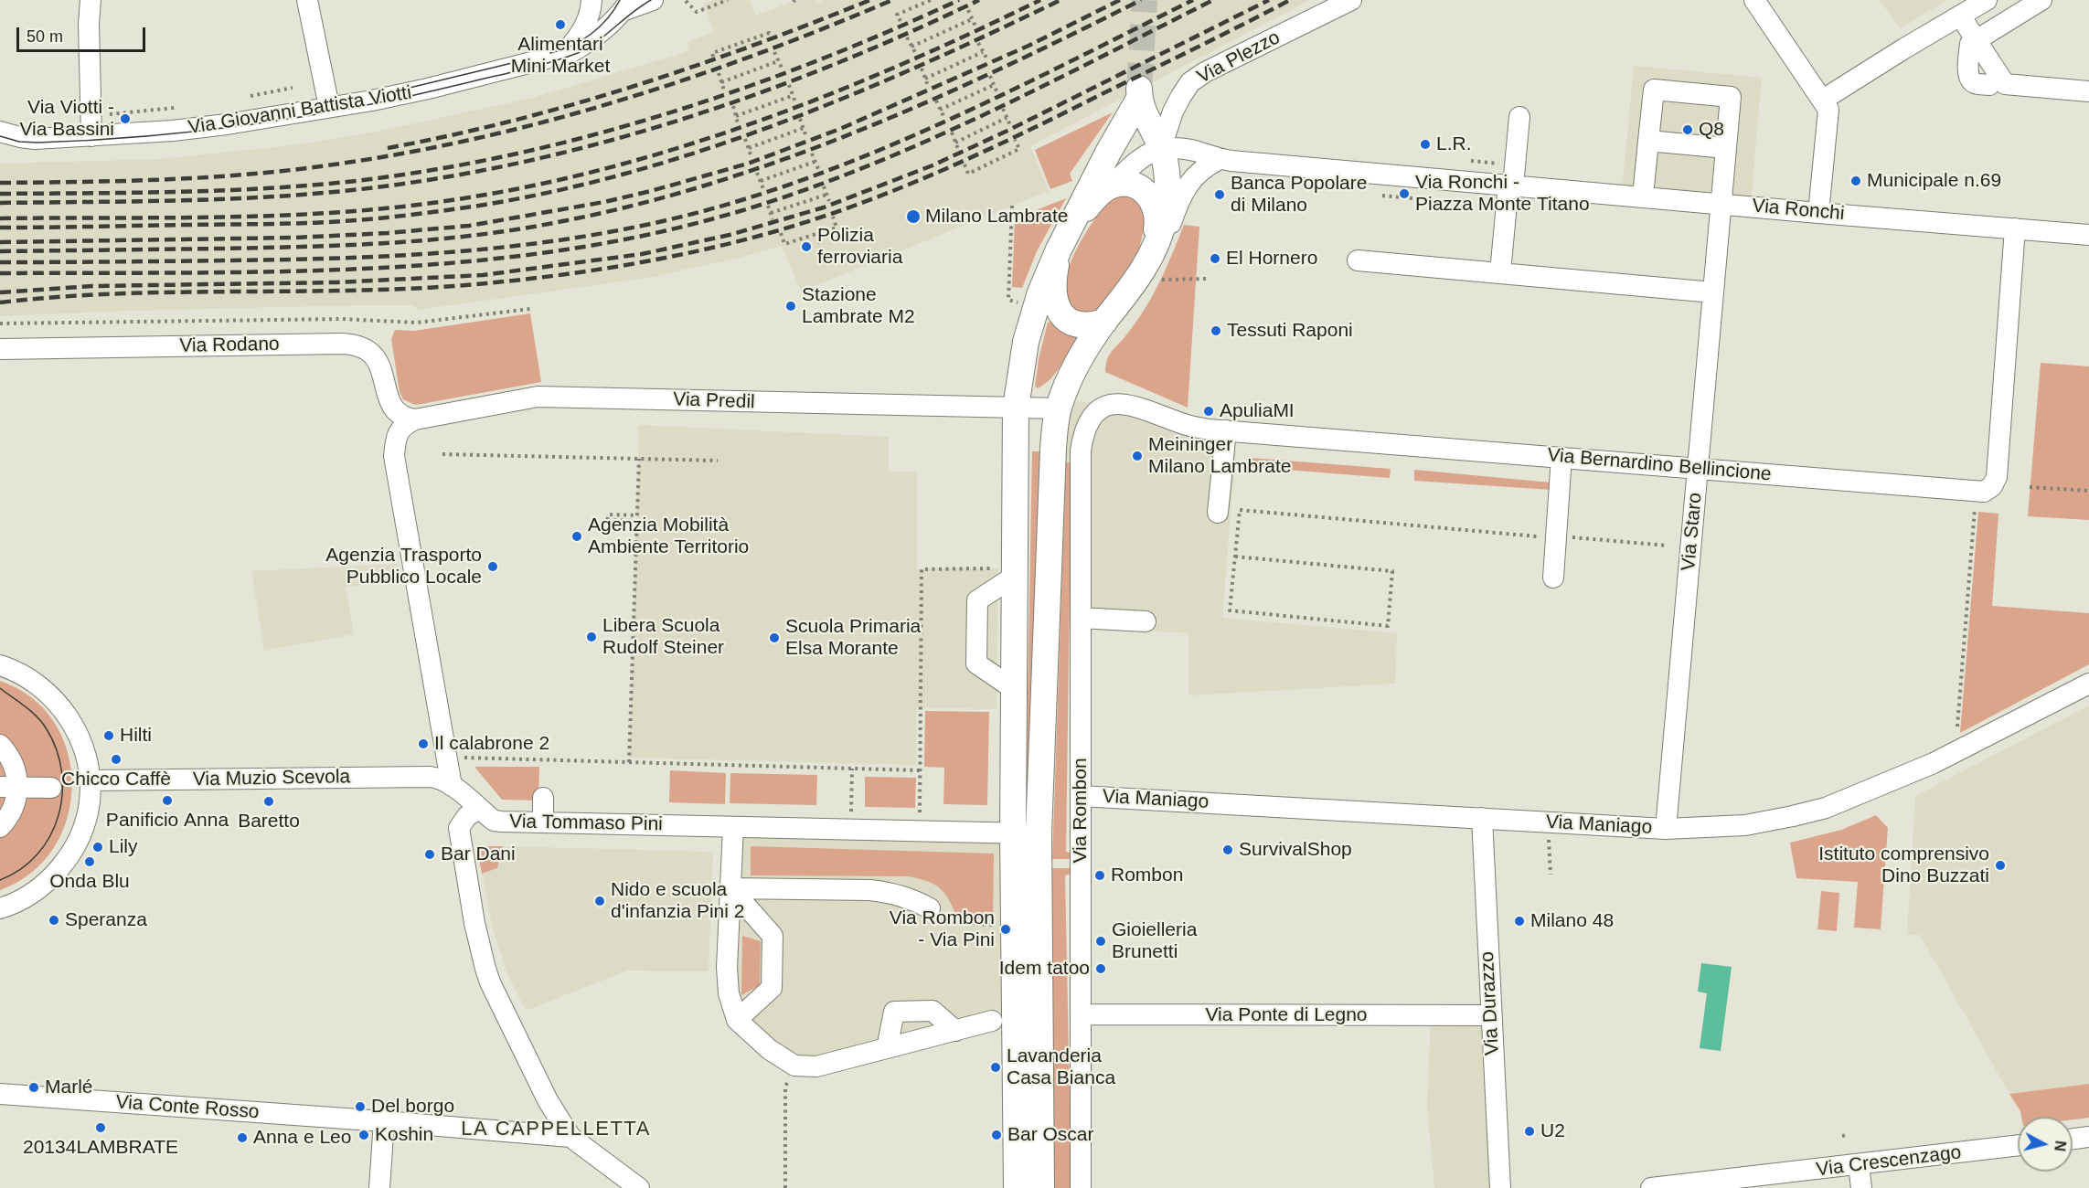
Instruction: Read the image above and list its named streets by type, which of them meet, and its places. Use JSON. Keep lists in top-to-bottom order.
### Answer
{
  "streets": {
    "main road": ["Via Rombon"],
    "street": [
      "Via Plezzo",
      "Via Giovanni Battista Viotti",
      "Via Ronchi",
      "Via Rodano",
      "Via Predil",
      "Via Bernardino Bellincione",
      "Via Staro",
      "Via Muzio Scevola",
      "Via Maniago",
      "Via Tommaso Pini",
      "Via Durazzo",
      "Via Ponte di Legno",
      "Via Conte Rosso",
      "Via Crescenzago"
    ]
  },
  "crossings": [
    ["Via Plezzo", "Via Ronchi"],
    ["Via Ronchi", "Via Bernardino Bellincione"],
    ["Via Ronchi", "Via Staro"],
    ["Via Rodano", "Via Predil"],
    ["Via Predil", "Via Rombon"],
    ["Via Bernardino Bellincione", "Via Staro"],
    ["Via Bernardino Bellincione", "Via Rombon"],
    ["Via Staro", "Via Maniago"],
    ["Via Muzio Scevola", "Via Tommaso Pini"],
    ["Via Maniago", "Via Rombon"],
    ["Via Maniago", "Via Durazzo"],
    ["Via Rombon", "Via Ponte di Legno"],
    ["Via Durazzo", "Via Ponte di Legno"]
  ],
  "districts": ["LA CAPPELLETTA"],
  "places": [
    "Alimentari Mini Market",
    "Via Viotti - Via Bassini",
    "Q8",
    "L.R.",
    "Municipale n.69",
    "Via Ronchi - Piazza Monte Titano",
    "Banca Popolare di Milano",
    "Milano Lambrate",
    "Polizia ferroviaria",
    "El Hornero",
    "Stazione Lambrate M2",
    "Tessuti Raponi",
    "ApuliaMI",
    "Meininger Milano Lambrate",
    "Agenzia Mobilità Ambiente Territorio",
    "Agenzia Trasporto Pubblico Locale",
    "Libera Scuola Rudolf Steiner",
    "Scuola Primaria Elsa Morante",
    "Hilti",
    "Il calabrone 2",
    "Chicco Caffè",
    "Panificio Anna",
    "Baretto",
    "Lily",
    "SurvivalShop",
    "Bar Dani",
    "Onda Blu",
    "Istituto comprensivo Dino Buzzati",
    "Rombon",
    "Nido e scuola d'infanzia Pini 2",
    "Speranza",
    "Milano 48",
    "Via Rombon - Via Pini",
    "Gioielleria Brunetti",
    "Idem tatoo",
    "Lavanderia Casa Bianca",
    "Marlé",
    "Del borgo",
    "20134LAMBRATE",
    "U2",
    "Koshin",
    "Bar Oscar",
    "Anna e Leo"
  ],
  "scale_bar": "50 m",
  "north": "right"
}
